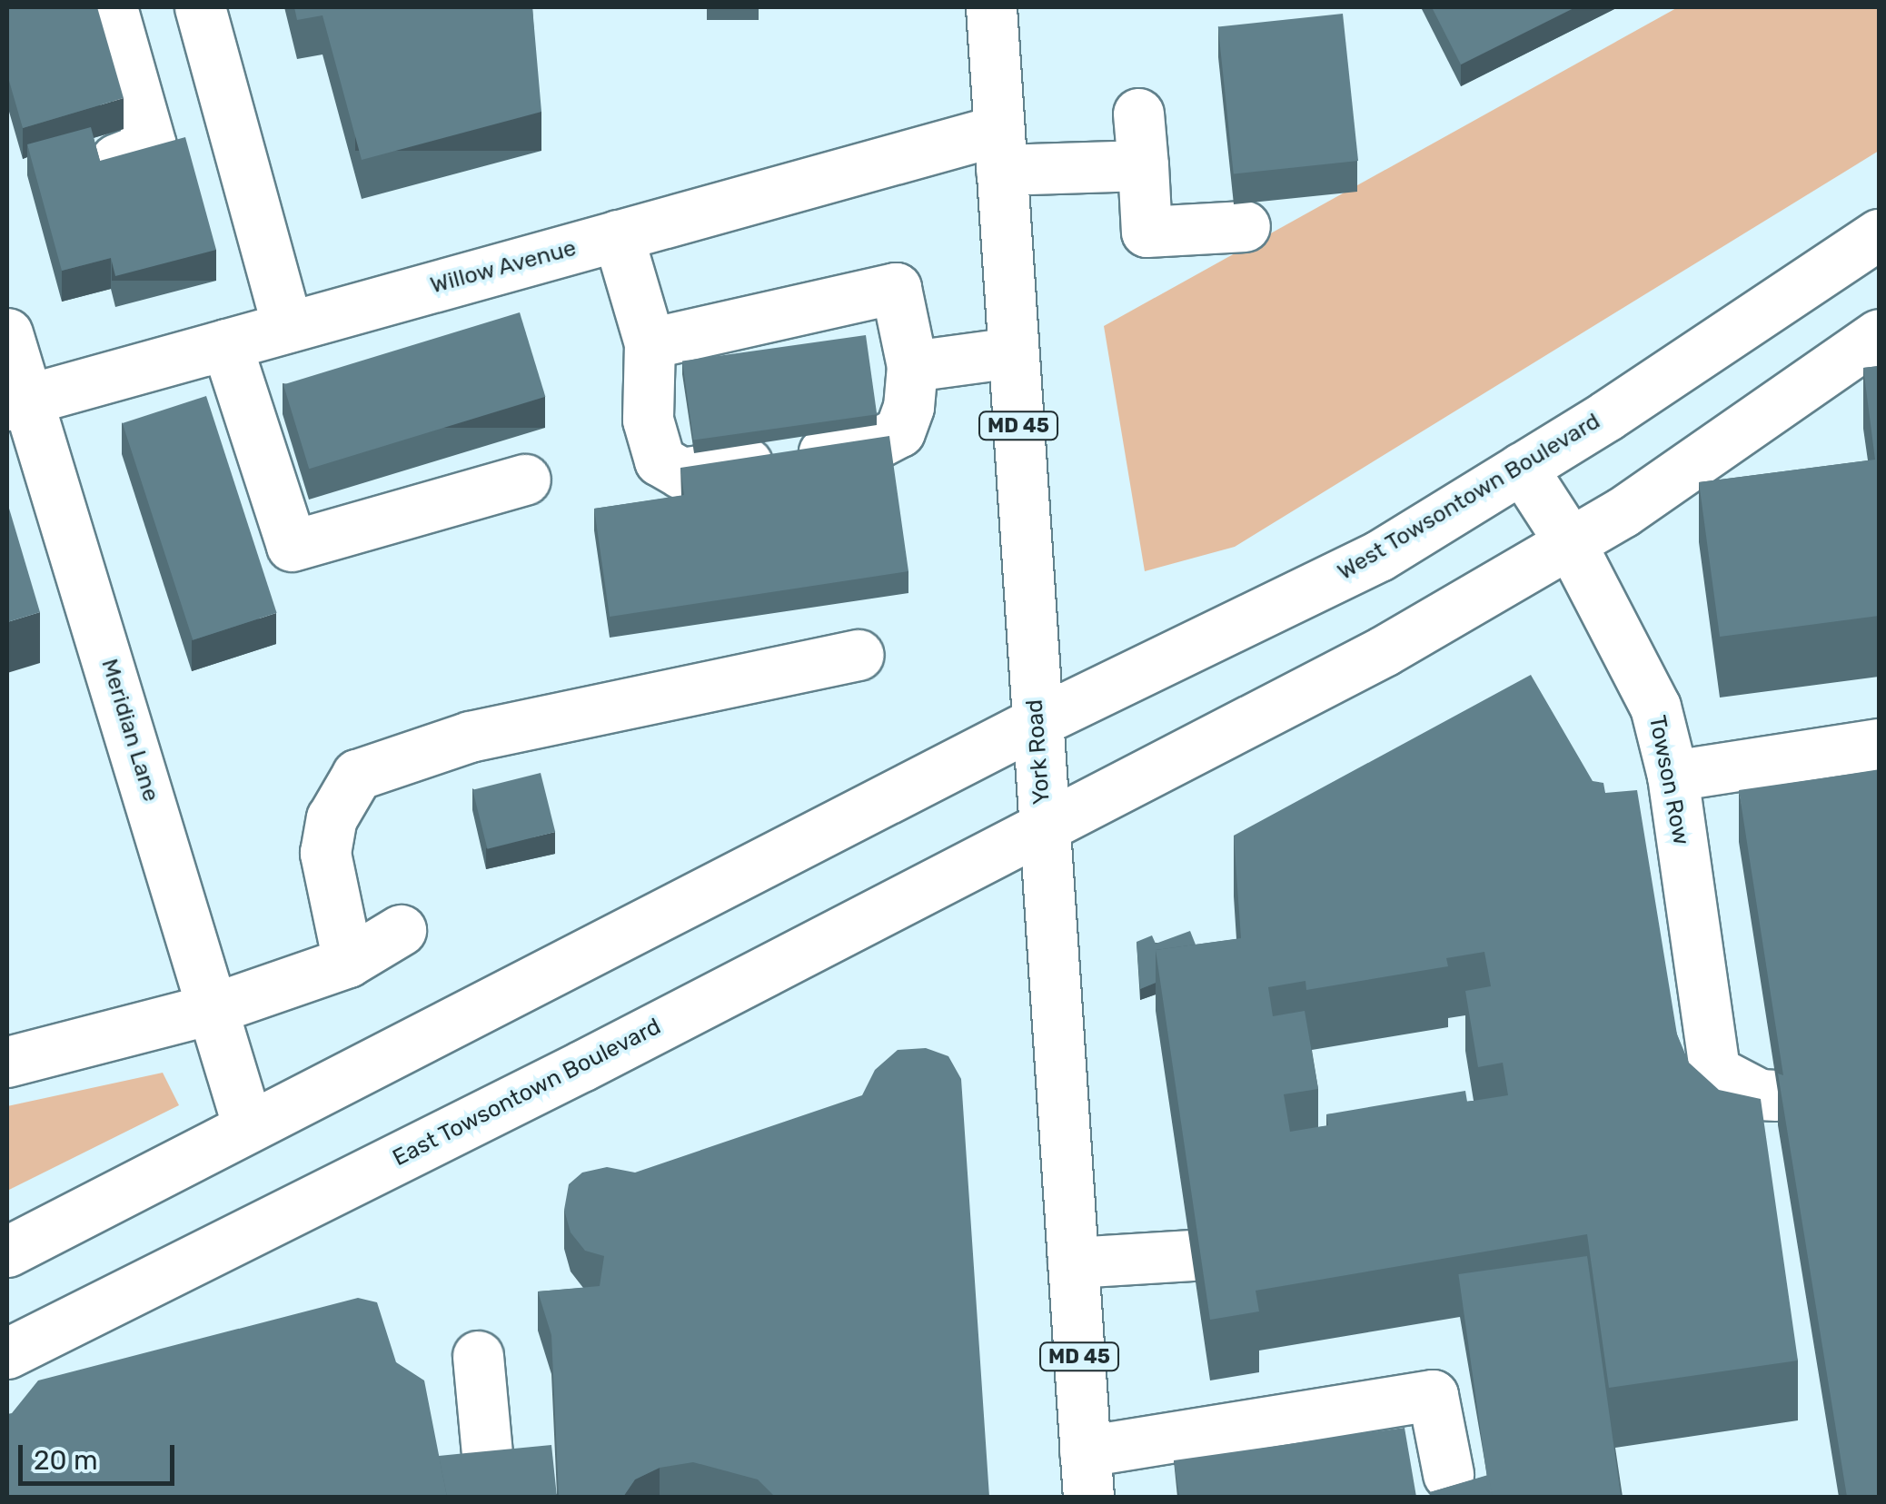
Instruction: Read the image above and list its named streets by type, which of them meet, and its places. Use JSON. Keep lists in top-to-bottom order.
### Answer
{
  "streets": {
    "main road": [
      "Willow Avenue",
      "MD 45",
      "West Towsontown Boulevard",
      "Meridian Lane",
      "York Road",
      "Towson Row",
      "East Towsontown Boulevard"
    ]
  },
  "crossings": [
    ["Willow Avenue", "Meridian Lane"],
    ["Willow Avenue", "York Road"],
    ["West Towsontown Boulevard", "York Road"],
    ["West Towsontown Boulevard", "Towson Row"],
    ["York Road", "East Towsontown Boulevard"]
  ],
  "scale_bar": "20 m"
}
